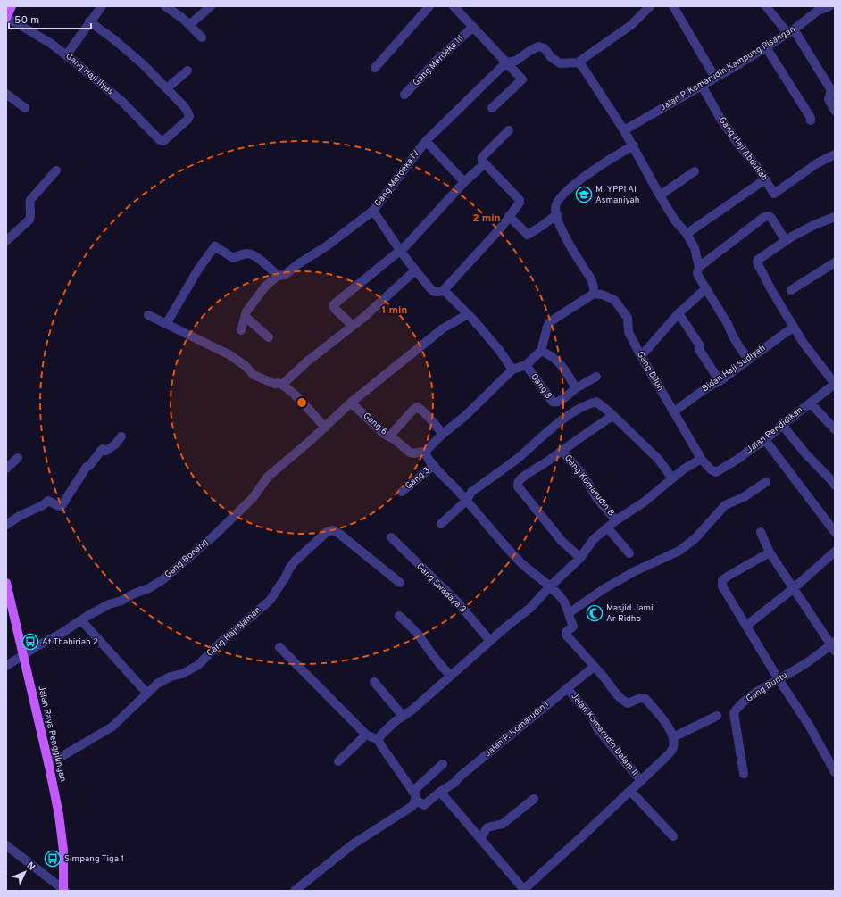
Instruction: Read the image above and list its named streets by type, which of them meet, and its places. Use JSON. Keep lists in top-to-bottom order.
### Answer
{
  "streets": {
    "main road": ["Jalan Raya Penggilingan"],
    "street": [
      "Gang Merdeka III",
      "Jalan P. Komarudin Kampung Pisangan",
      "Gang Haji Ilyas",
      "Gang Haji Abdullah",
      "Gang Merdeka IV",
      "Bidan Haji Sudiyati",
      "Gang Dilun",
      "Gang 8",
      "Gang 6",
      "Jalan Pendidikan",
      "Gang 3",
      "Gang Komarudin B",
      "Gang Bonang",
      "Gang Swadaya 3",
      "Gang Haji Naman",
      "Gang Buntu",
      "Jalan P. Komarudin I",
      "Jalan Komarudin Dalam II"
    ]
  },
  "crossings": [
    ["Jalan P. Komarudin Kampung Pisangan", "Gang Haji Abdullah"],
    ["Bidan Haji Sudiyati", "Gang Dilun"],
    ["Gang Dilun", "Jalan Pendidikan"],
    ["Gang 6", "Gang Bonang"],
    ["Gang Bonang", "Jalan Raya Penggilingan"],
    ["Gang Haji Naman", "Jalan Raya Penggilingan"],
    ["Jalan P. Komarudin I", "Jalan Komarudin Dalam II"]
  ],
  "places": {
    "school or university": ["MI YPPI Al Asmaniyah"],
    "mosque": ["Masjid Jami Ar Ridho"],
    "bus stop": ["At Thahiriah 2", "Simpang Tiga 1"]
  },
  "scale_bar": "50 m",
  "north": "top right",
  "rings": ["2 min", "1 min"]
}
